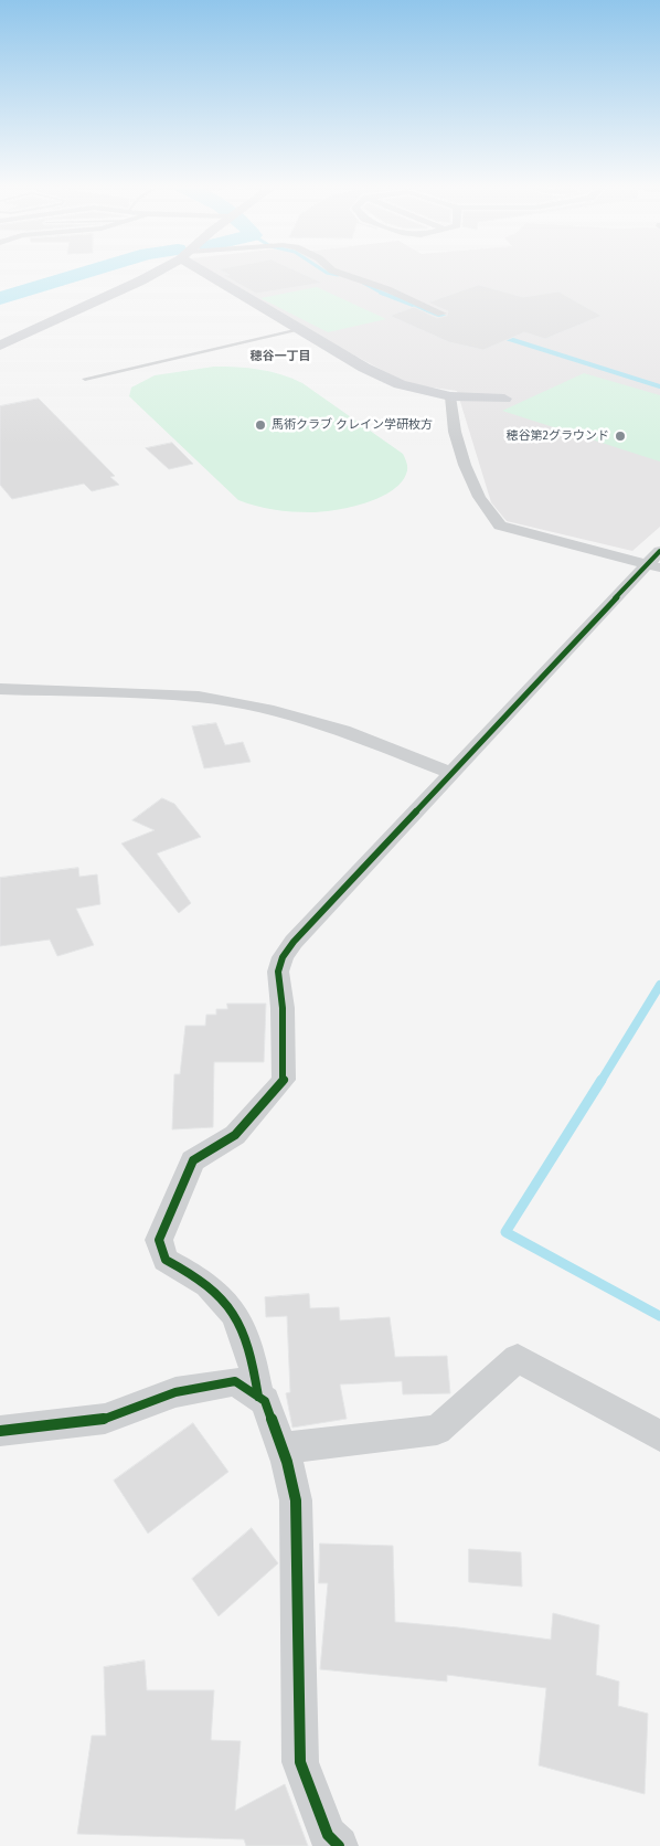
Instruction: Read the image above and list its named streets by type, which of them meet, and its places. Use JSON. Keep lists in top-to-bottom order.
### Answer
{
  "districts": ["穂谷一丁目"],
  "places": ["馬術クラブ クレイン学研枚方", "穂谷第2グラウンド"]
}
